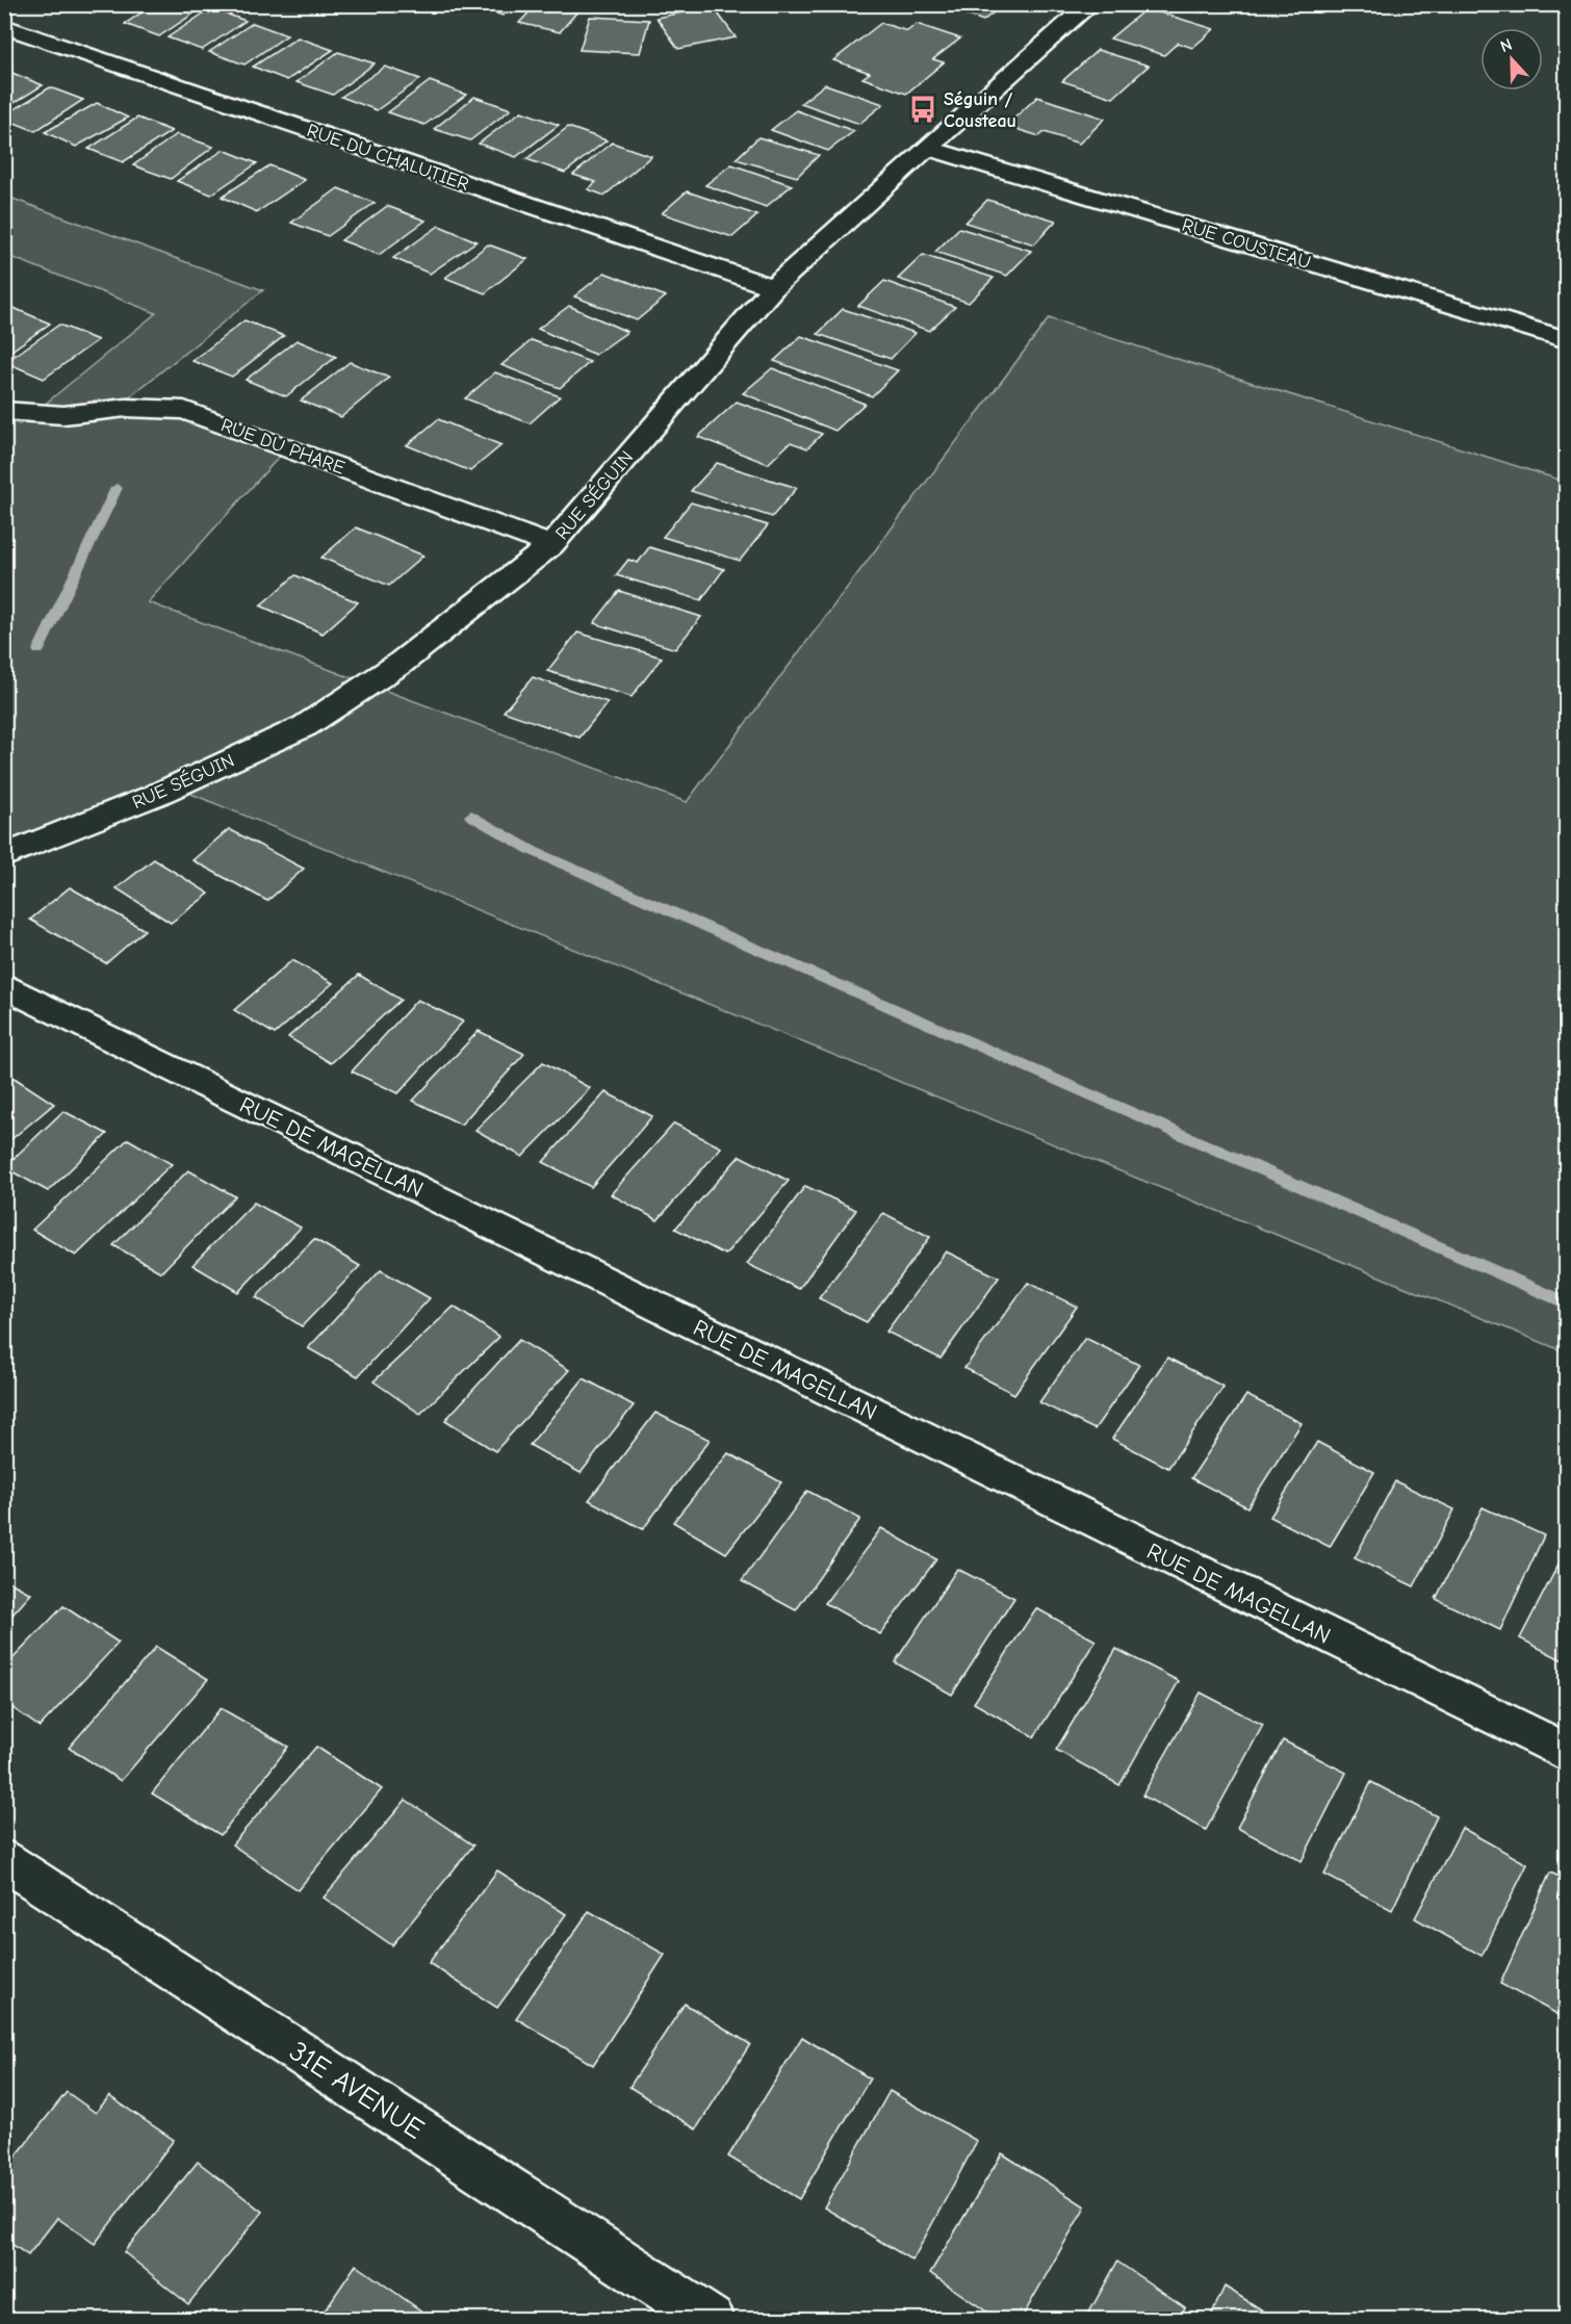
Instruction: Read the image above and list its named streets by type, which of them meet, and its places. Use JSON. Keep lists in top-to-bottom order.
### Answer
{
  "streets": {
    "street": [
      "RUE DU CHALUTIER",
      "RUE COUSTEAU",
      "RUE DU PHARE",
      "RUE SÉGUIN",
      "RUE DE MAGELLAN",
      "31E AVENUE"
    ]
  },
  "crossings": [
    ["RUE DU CHALUTIER", "RUE SÉGUIN"],
    ["RUE COUSTEAU", "RUE SÉGUIN"],
    ["RUE DU PHARE", "RUE SÉGUIN"]
  ],
  "places": {
    "bus stop": ["Séguin / Cousteau"]
  },
  "north": "top"
}
